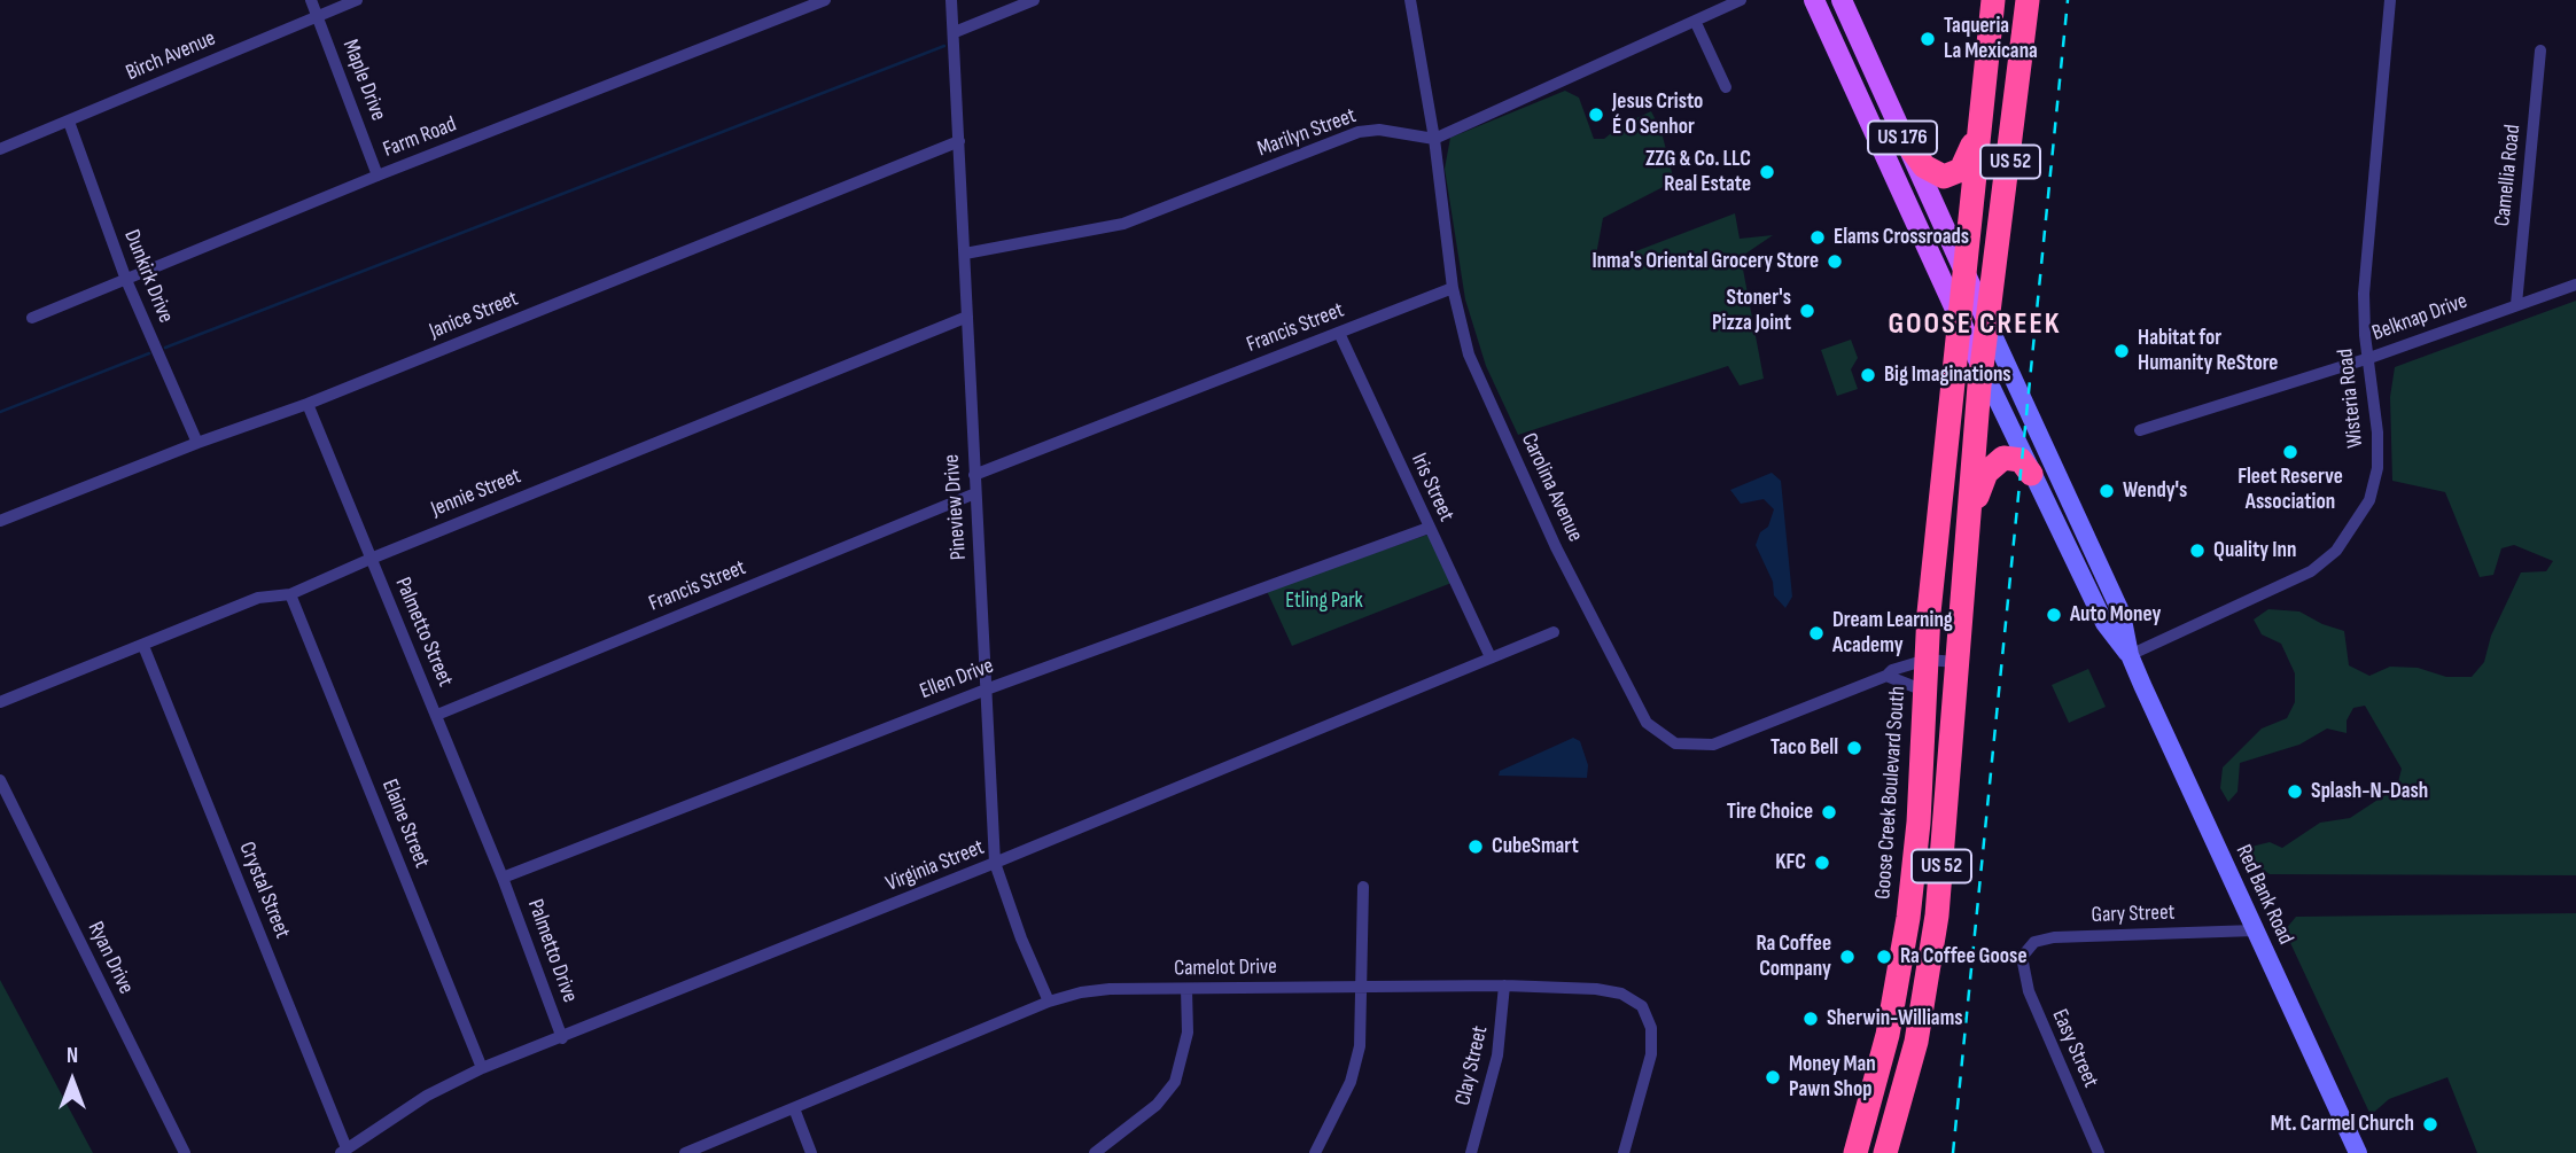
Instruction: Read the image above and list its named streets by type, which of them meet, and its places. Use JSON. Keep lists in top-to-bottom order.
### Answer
{
  "streets": {
    "highway": ["US 52", "Goose Creek Boulevard South"],
    "main road": ["US 176", "Red Bank Road"],
    "street": [
      "Birch Avenue",
      "Maple Drive",
      "Marilyn Street",
      "Farm Road",
      "Camellia Road",
      "Dunkirk Drive",
      "Janice Street",
      "Belknap Drive",
      "Francis Street",
      "Wisteria Road",
      "Iris Street",
      "Carolina Avenue",
      "Jennie Street",
      "Pineview Drive",
      "Palmetto Street",
      "Ellen Drive",
      "Elaine Street",
      "Virginia Street",
      "Crystal Street",
      "Gary Street",
      "Palmetto Drive",
      "Ryan Drive",
      "Camelot Drive",
      "Easy Street",
      "Clay Street"
    ]
  },
  "crossings": [
    ["Birch Avenue", "Maple Drive"],
    ["Birch Avenue", "Dunkirk Drive"],
    ["Maple Drive", "Farm Road"],
    ["Marilyn Street", "Carolina Avenue"],
    ["Marilyn Street", "Pineview Drive"],
    ["Farm Road", "Dunkirk Drive"],
    ["US 176", "US 52"],
    ["US 176", "Goose Creek Boulevard South"],
    ["US 176", "Red Bank Road"],
    ["US 52", "Carolina Avenue"],
    ["US 52", "Red Bank Road"],
    ["Camellia Road", "Belknap Drive"],
    ["Dunkirk Drive", "Janice Street"],
    ["Janice Street", "Pineview Drive"],
    ["Janice Street", "Palmetto Street"],
    ["Belknap Drive", "Wisteria Road"],
    ["Francis Street", "Iris Street"],
    ["Francis Street", "Carolina Avenue"],
    ["Francis Street", "Pineview Drive"],
    ["Francis Street", "Palmetto Street"],
    ["Wisteria Road", "Red Bank Road"],
    ["Iris Street", "Ellen Drive"],
    ["Iris Street", "Virginia Street"],
    ["Carolina Avenue", "Goose Creek Boulevard South"],
    ["Jennie Street", "Pineview Drive"],
    ["Jennie Street", "Palmetto Street"],
    ["Jennie Street", "Elaine Street"],
    ["Jennie Street", "Crystal Street"],
    ["Pineview Drive", "Ellen Drive"],
    ["Pineview Drive", "Virginia Street"],
    ["Pineview Drive", "Camelot Drive"],
    ["Palmetto Street", "Ellen Drive"],
    ["Palmetto Street", "Palmetto Drive"],
    ["Ellen Drive", "Palmetto Drive"],
    ["Elaine Street", "Virginia Street"],
    ["Virginia Street", "Crystal Street"],
    ["Virginia Street", "Palmetto Drive"],
    ["Red Bank Road", "Gary Street"],
    ["Gary Street", "Easy Street"],
    ["Camelot Drive", "Clay Street"]
  ],
  "districts": ["GOOSE CREEK"],
  "parks": ["Etling Park"],
  "places": [
    "Taqueria La Mexicana",
    "Jesus Cristo É O Senhor",
    "ZZG & Co. LLC Real Estate",
    "Elams Crossroads",
    "Inma's Oriental Grocery Store",
    "Stoner's Pizza Joint",
    "Habitat for Humanity ReStore",
    "Big Imaginations",
    "Fleet Reserve Association",
    "Wendy's",
    "Quality Inn",
    "Auto Money",
    "Dream Learning Academy",
    "Taco Bell",
    "Splash-N-Dash",
    "Tire Choice",
    "CubeSmart",
    "KFC",
    "Ra Coffee Company",
    "Ra Coffee Goose",
    "Sherwin-Williams",
    "Money Man Pawn Shop",
    "Mt. Carmel Church"
  ],
  "north": "top"
}
